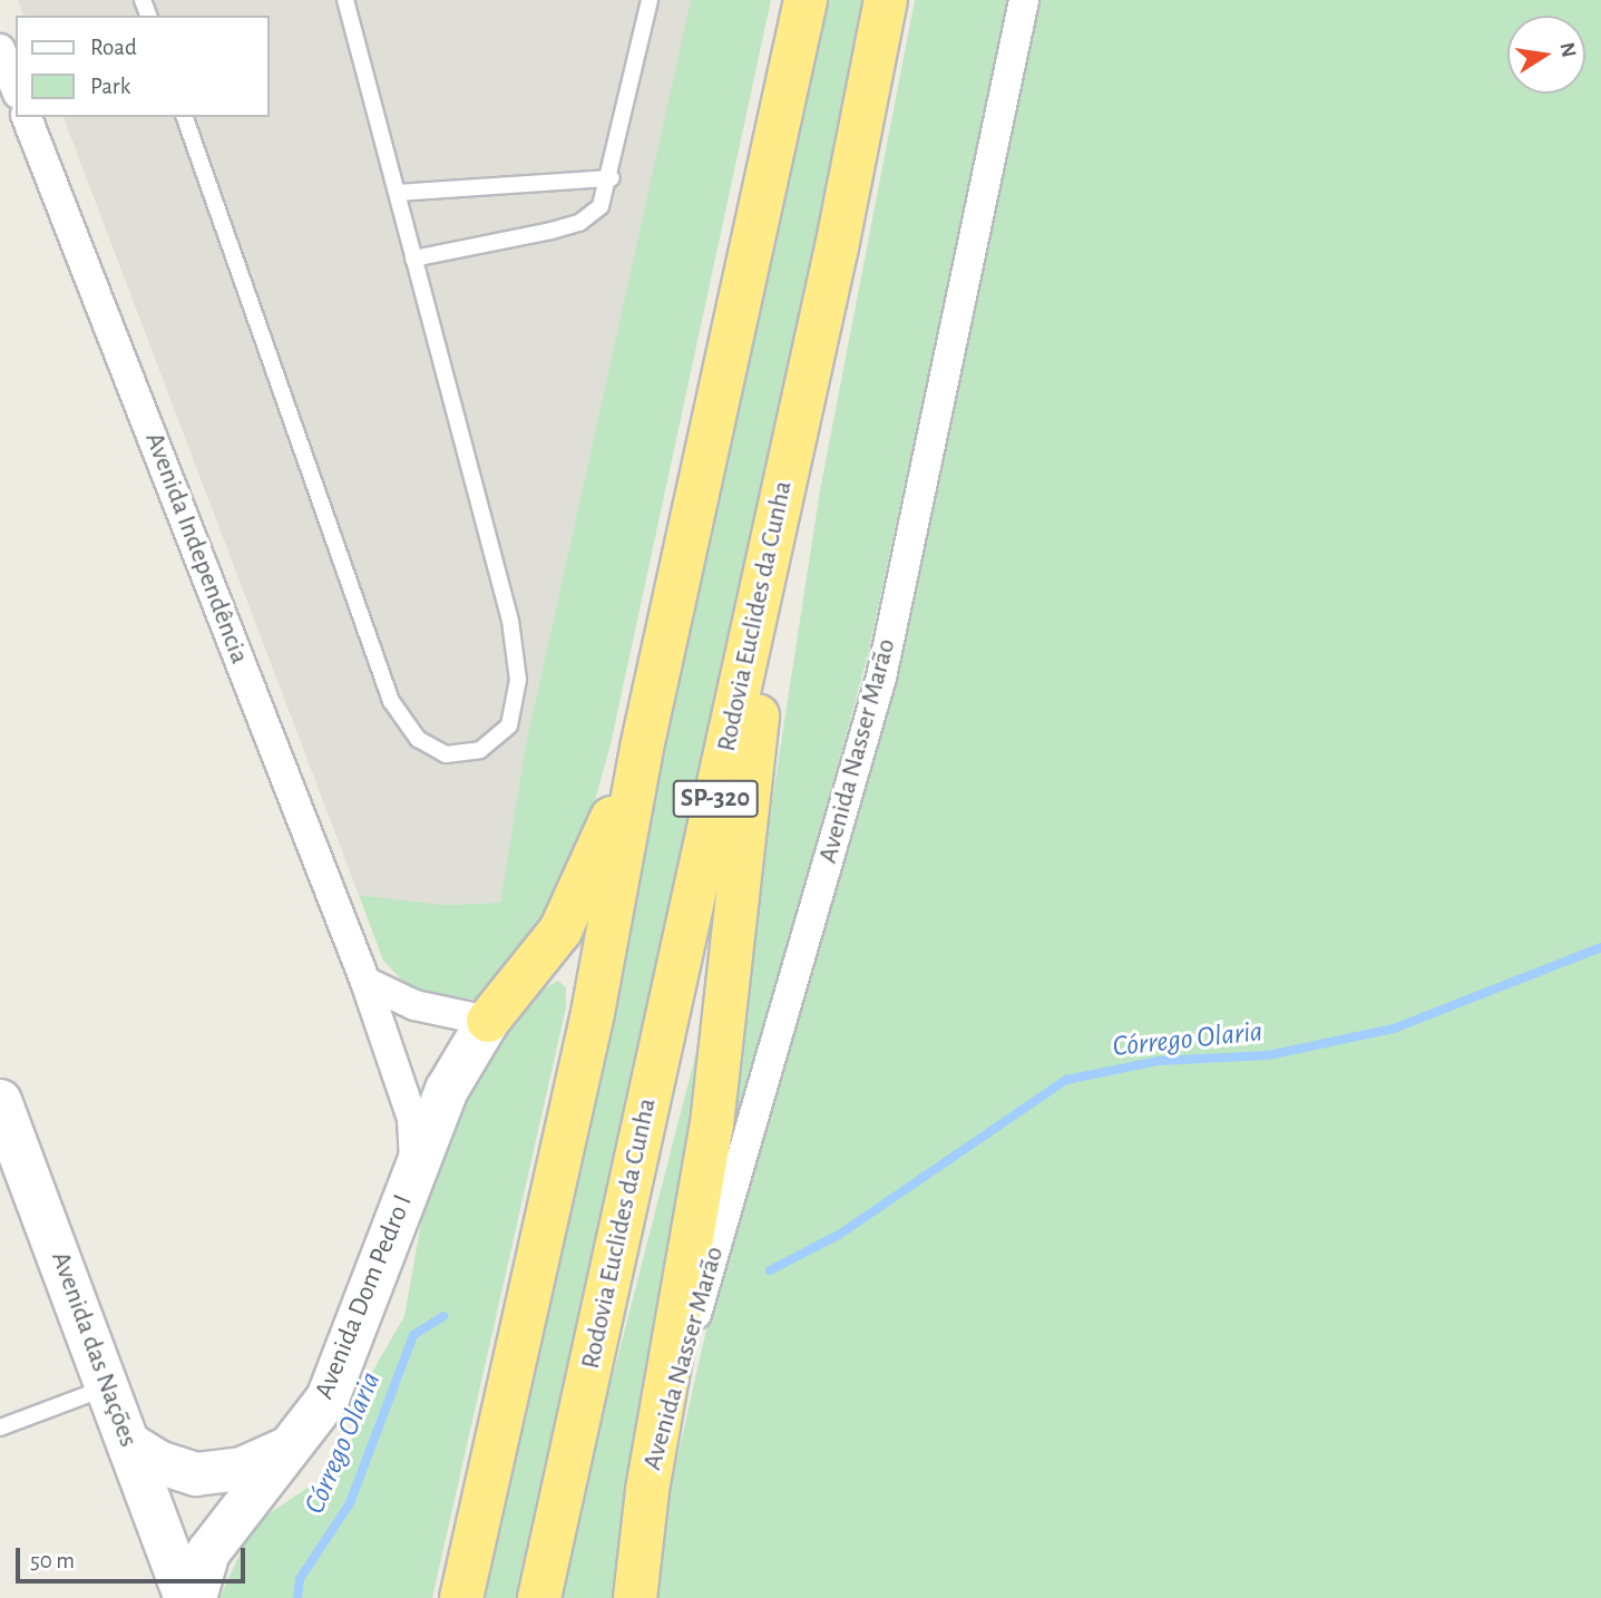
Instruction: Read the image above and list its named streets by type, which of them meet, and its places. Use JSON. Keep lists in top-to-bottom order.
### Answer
{
  "streets": {
    "highway": ["Rodovia Euclides da Cunha", "SP-320"],
    "main road": ["Avenida Dom Pedro I", "Avenida das Nações"],
    "street": ["Avenida Independência", "Avenida Nasser Marão"]
  },
  "crossings": [
    ["Avenida Independência", "Avenida Dom Pedro I"]
  ],
  "water": ["Córrego Olaria"],
  "legend": ["Road", "Park"],
  "scale_bar": "50 m",
  "north": "right"
}
